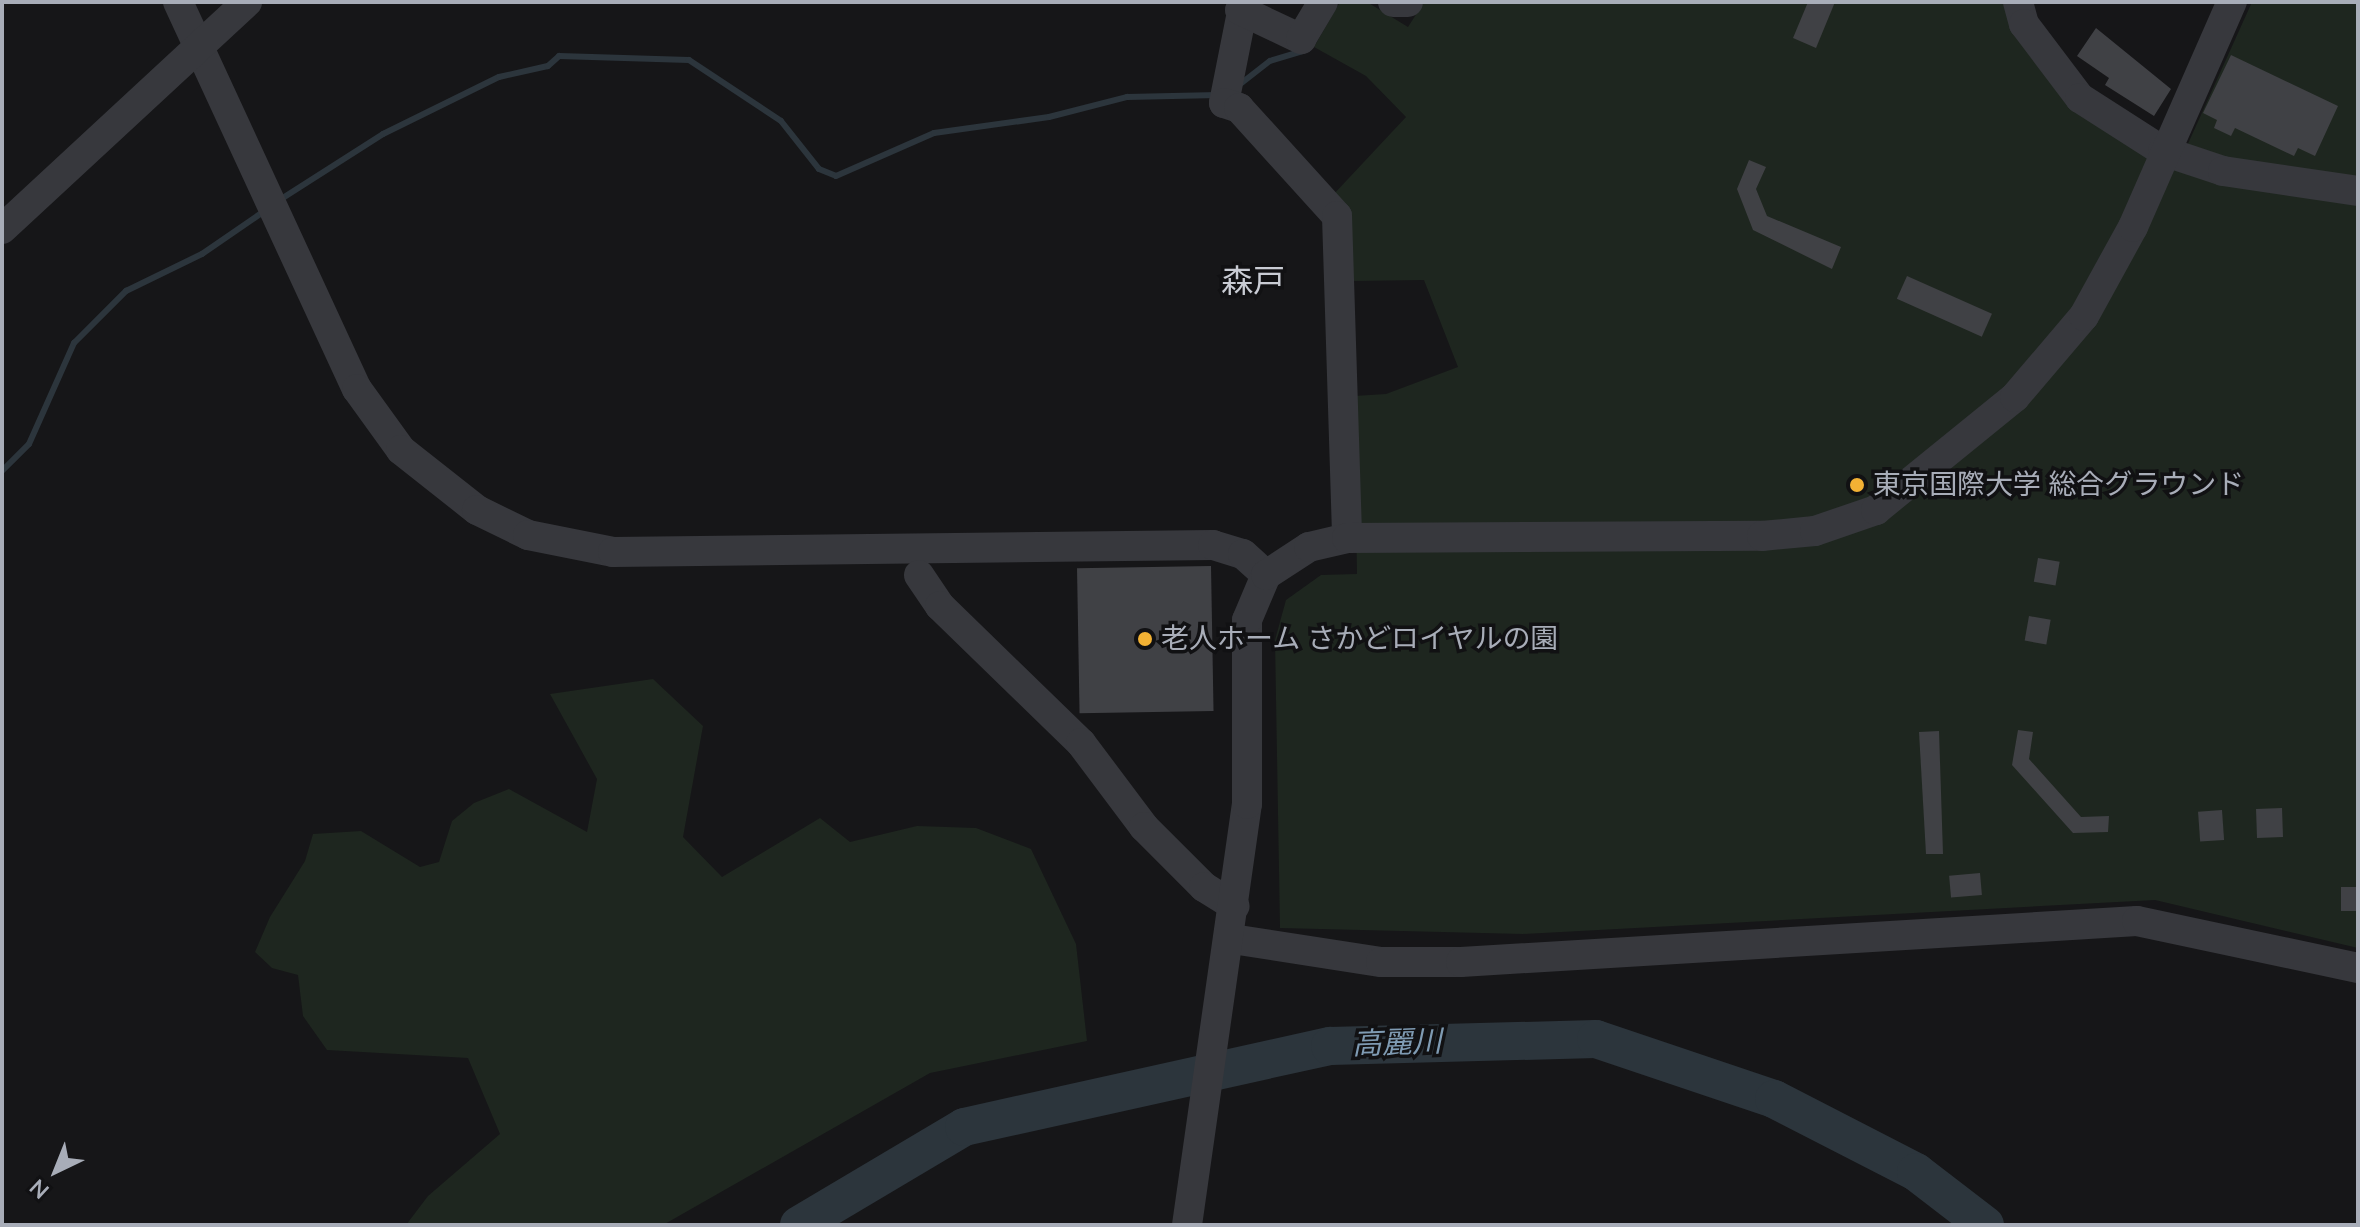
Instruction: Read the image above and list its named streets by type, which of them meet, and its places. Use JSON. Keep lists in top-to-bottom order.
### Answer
{
  "districts": ["森戸"],
  "water": ["高麗川"],
  "places": ["東京国際大学 総合グラウンド", "老人ホーム さかどロイヤルの園"],
  "north": "bottom left"
}
